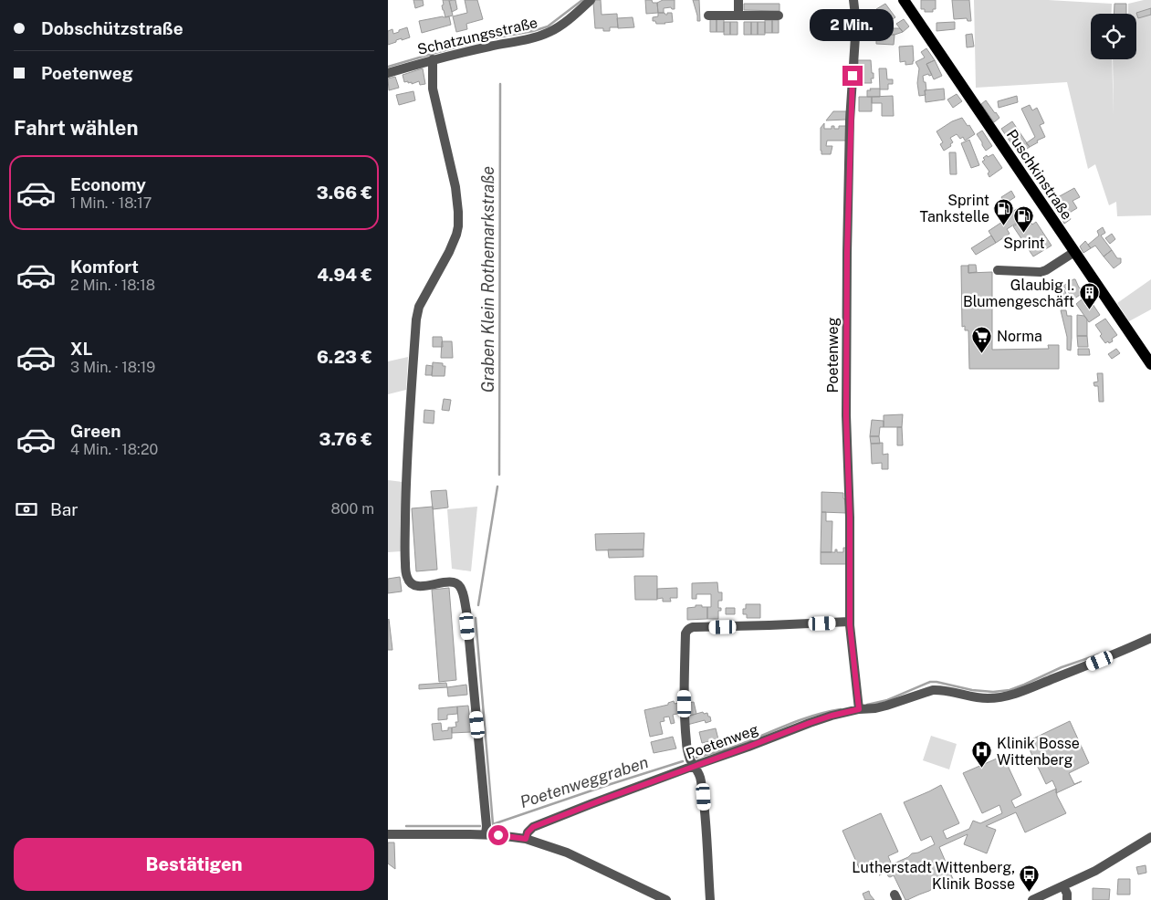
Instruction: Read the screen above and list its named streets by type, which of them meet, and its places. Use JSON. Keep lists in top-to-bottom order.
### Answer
{
  "streets": {
    "main road": ["Puschkinstraße"],
    "street": ["Schatzungsstraße", "Poetenweg"]
  },
  "water": ["Graben Klein Rothemarkstraße", "Poetenweggraben"],
  "places": {
    "fuel station": ["Sprint Tankstelle", "Sprint"],
    "building": ["Glaubig I. Blumengeschäft"],
    "supermarket": ["Norma"],
    "hospital": ["Klinik Bosse Wittenberg"],
    "bus stop": ["Lutherstadt Wittenberg, Klinik Bosse"]
  },
  "page": {
    "banner": ["Dobschützstraße", "Poetenweg"],
    "bubble": "2 Min.",
    "heading": "Fahrt wählen",
    "list": [
      {
        "name": "Economy",
        "note": "1 Min. · 18:17",
        "value": "3.66 €"
      },
      {
        "name": "Komfort",
        "note": "2 Min. · 18:18",
        "value": "4.94 €"
      },
      {
        "name": "XL",
        "note": "3 Min. · 18:19",
        "value": "6.23 €"
      },
      {
        "name": "Green",
        "note": "4 Min. · 18:20",
        "value": "3.76 €"
      }
    ],
    "pay": ["Bar", "800 m"],
    "buttons": "Bestätigen"
  }
}
